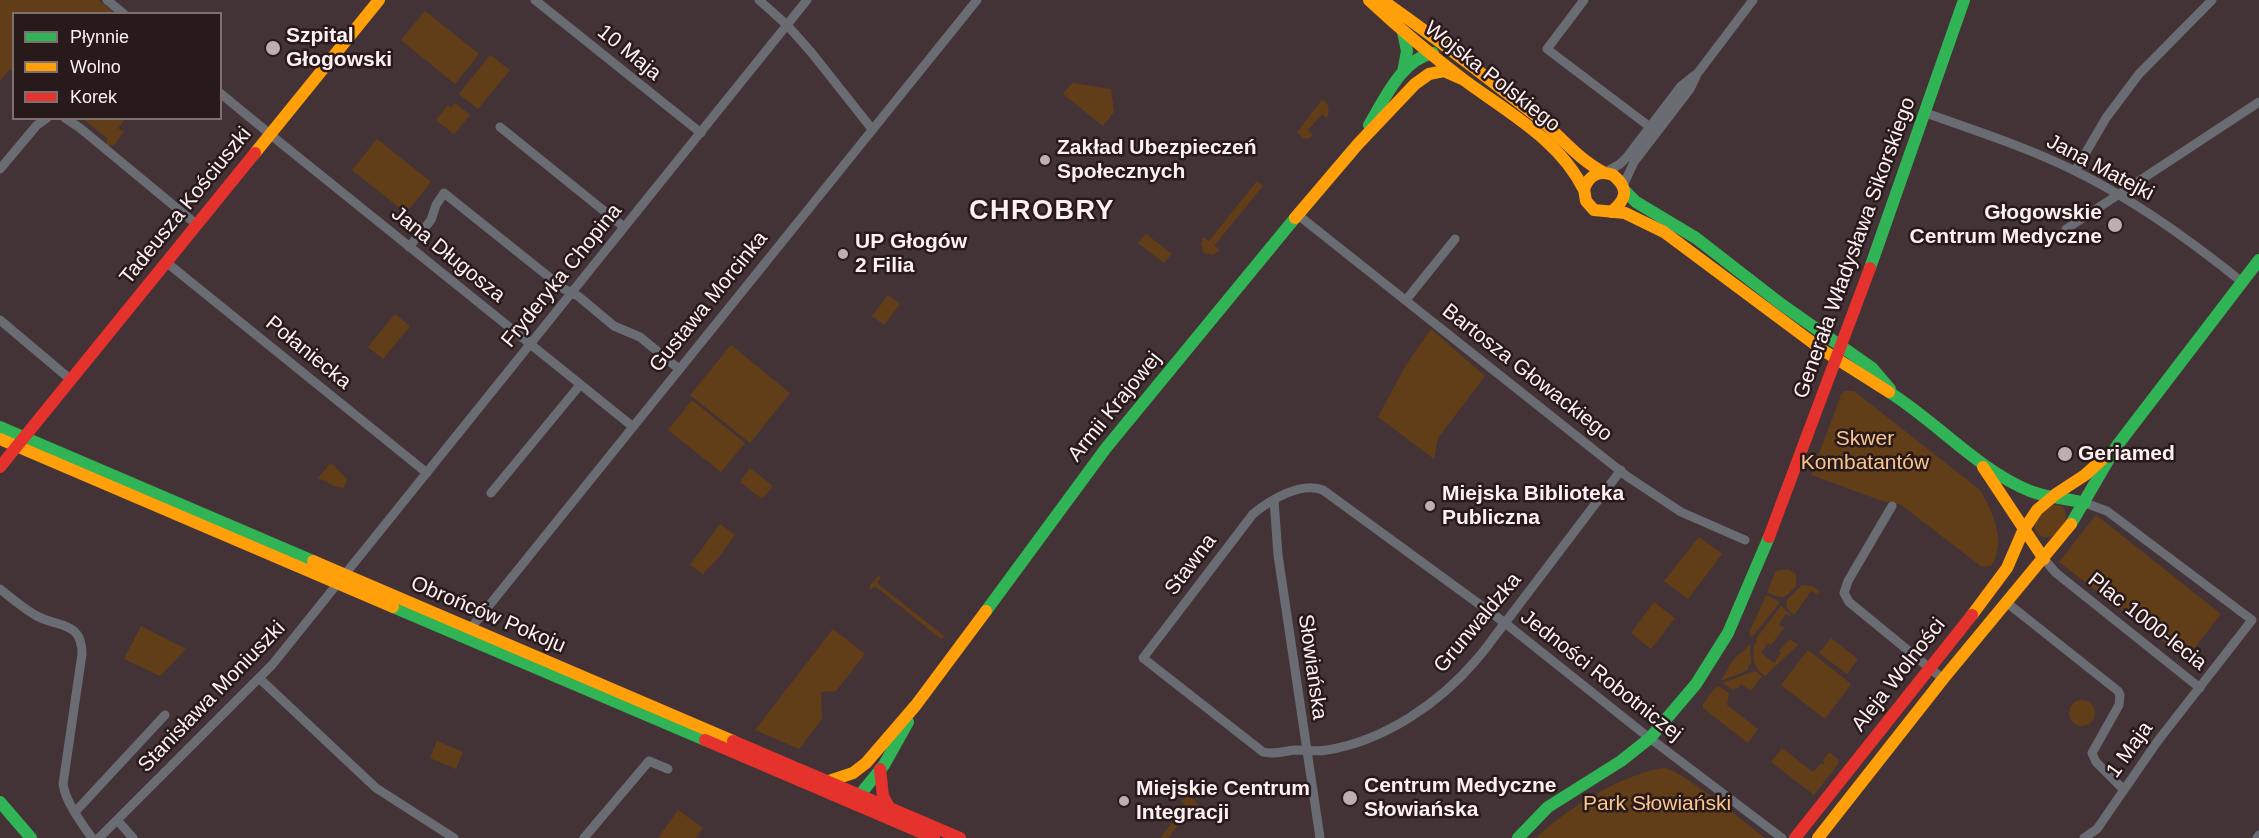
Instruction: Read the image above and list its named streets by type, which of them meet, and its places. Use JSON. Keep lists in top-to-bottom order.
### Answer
{
  "streets": {
    "street": [
      "10 Maja",
      "Wojska Polskiego",
      "Jana Matejki",
      "Tadeusza Kościuszki",
      "Generała Władysława Sikorskiego",
      "Jana Długosza",
      "Fryderyka Chopina",
      "Gustawa Morcinka",
      "Połaniecka",
      "Bartosza Głowackiego",
      "Armii Krajowej",
      "Stawna",
      "Obrońców Pokoju",
      "Plac 1000-lecia",
      "Grunwaldzka",
      "Słowiańska",
      "Aleja Wolności",
      "Jedności Robotniczej",
      "Stanisława Moniuszki",
      "1 Maja"
    ]
  },
  "crossings": [
    ["10 Maja", "Fryderyka Chopina"],
    ["Wojska Polskiego", "Armii Krajowej"],
    ["Jana Matejki", "Generała Władysława Sikorskiego"],
    ["Tadeusza Kościuszki", "Jana Długosza"],
    ["Tadeusza Kościuszki", "Połaniecka"],
    ["Tadeusza Kościuszki", "Obrońców Pokoju"],
    ["Generała Władysława Sikorskiego", "Jedności Robotniczej"],
    ["Jana Długosza", "Fryderyka Chopina"],
    ["Jana Długosza", "Gustawa Morcinka"],
    ["Fryderyka Chopina", "Połaniecka"],
    ["Fryderyka Chopina", "Obrońców Pokoju"],
    ["Fryderyka Chopina", "Stanisława Moniuszki"],
    ["Gustawa Morcinka", "Obrońców Pokoju"],
    ["Bartosza Głowackiego", "Armii Krajowej"],
    ["Bartosza Głowackiego", "Grunwaldzka"],
    ["Armii Krajowej", "Obrońców Pokoju"],
    ["Stawna", "Grunwaldzka"],
    ["Stawna", "Słowiańska"],
    ["Stawna", "Jedności Robotniczej"],
    ["Obrońców Pokoju", "Stanisława Moniuszki"],
    ["Plac 1000-lecia", "Aleja Wolności"],
    ["Plac 1000-lecia", "1 Maja"],
    ["Grunwaldzka", "Słowiańska"],
    ["Grunwaldzka", "Jedności Robotniczej"],
    ["Słowiańska", "Jedności Robotniczej"]
  ],
  "districts": ["CHROBRY"],
  "parks": ["Skwer Kombatantów", "Park Słowiański"],
  "places": [
    "Szpital Głogowski",
    "Zakład Ubezpieczeń Społecznych",
    "Głogowskie Centrum Medyczne",
    "UP Głogów 2 Filia",
    "Geriamed",
    "Miejska Biblioteka Publiczna",
    "Centrum Medyczne Słowiańska",
    "Miejskie Centrum Integracji"
  ],
  "legend": ["Płynnie", "Wolno", "Korek"]
}
